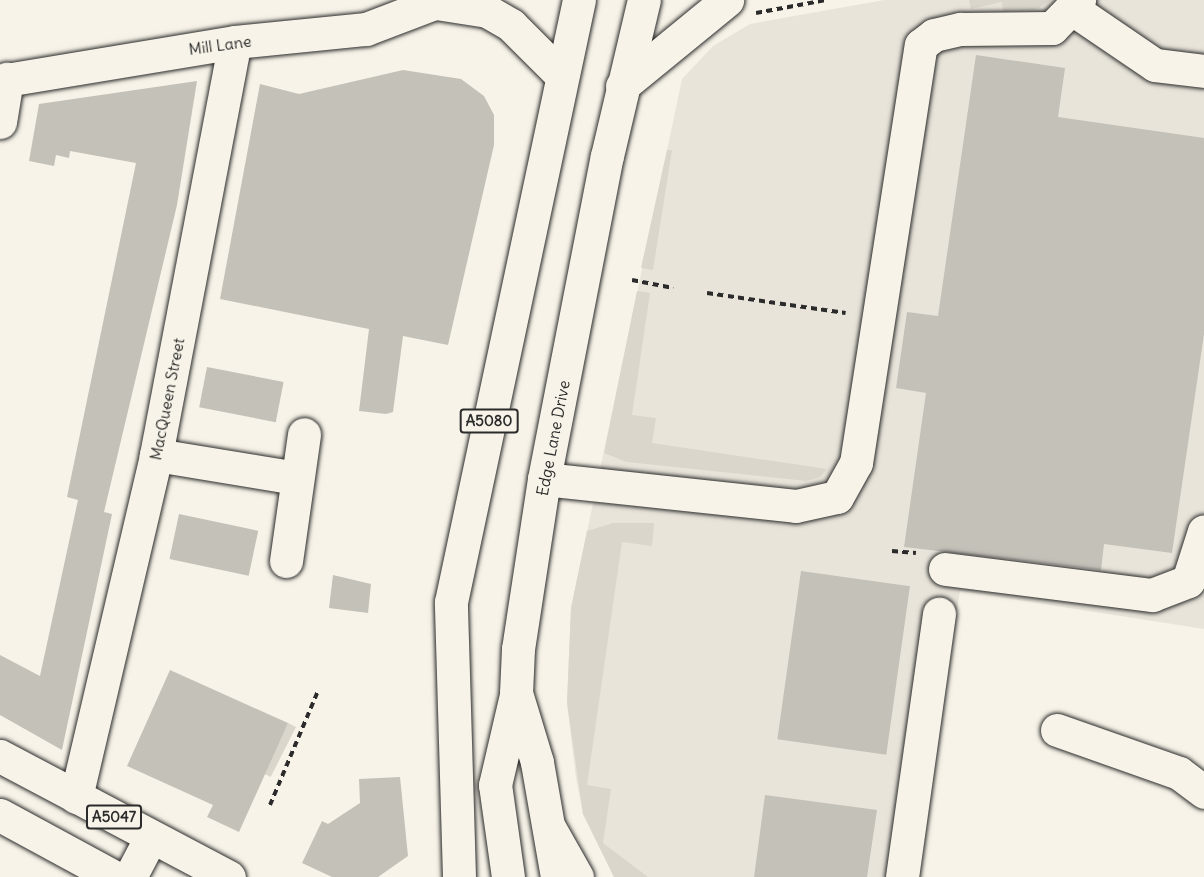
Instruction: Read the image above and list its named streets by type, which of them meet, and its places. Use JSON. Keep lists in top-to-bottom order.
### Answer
{
  "streets": {
    "main road": [
      "Mill Lane",
      "MacQueen Street",
      "A5080",
      "Edge Lane Drive",
      "A5047"
    ]
  },
  "crossings": [
    ["Mill Lane", "MacQueen Street"],
    ["MacQueen Street", "A5047"]
  ]
}
